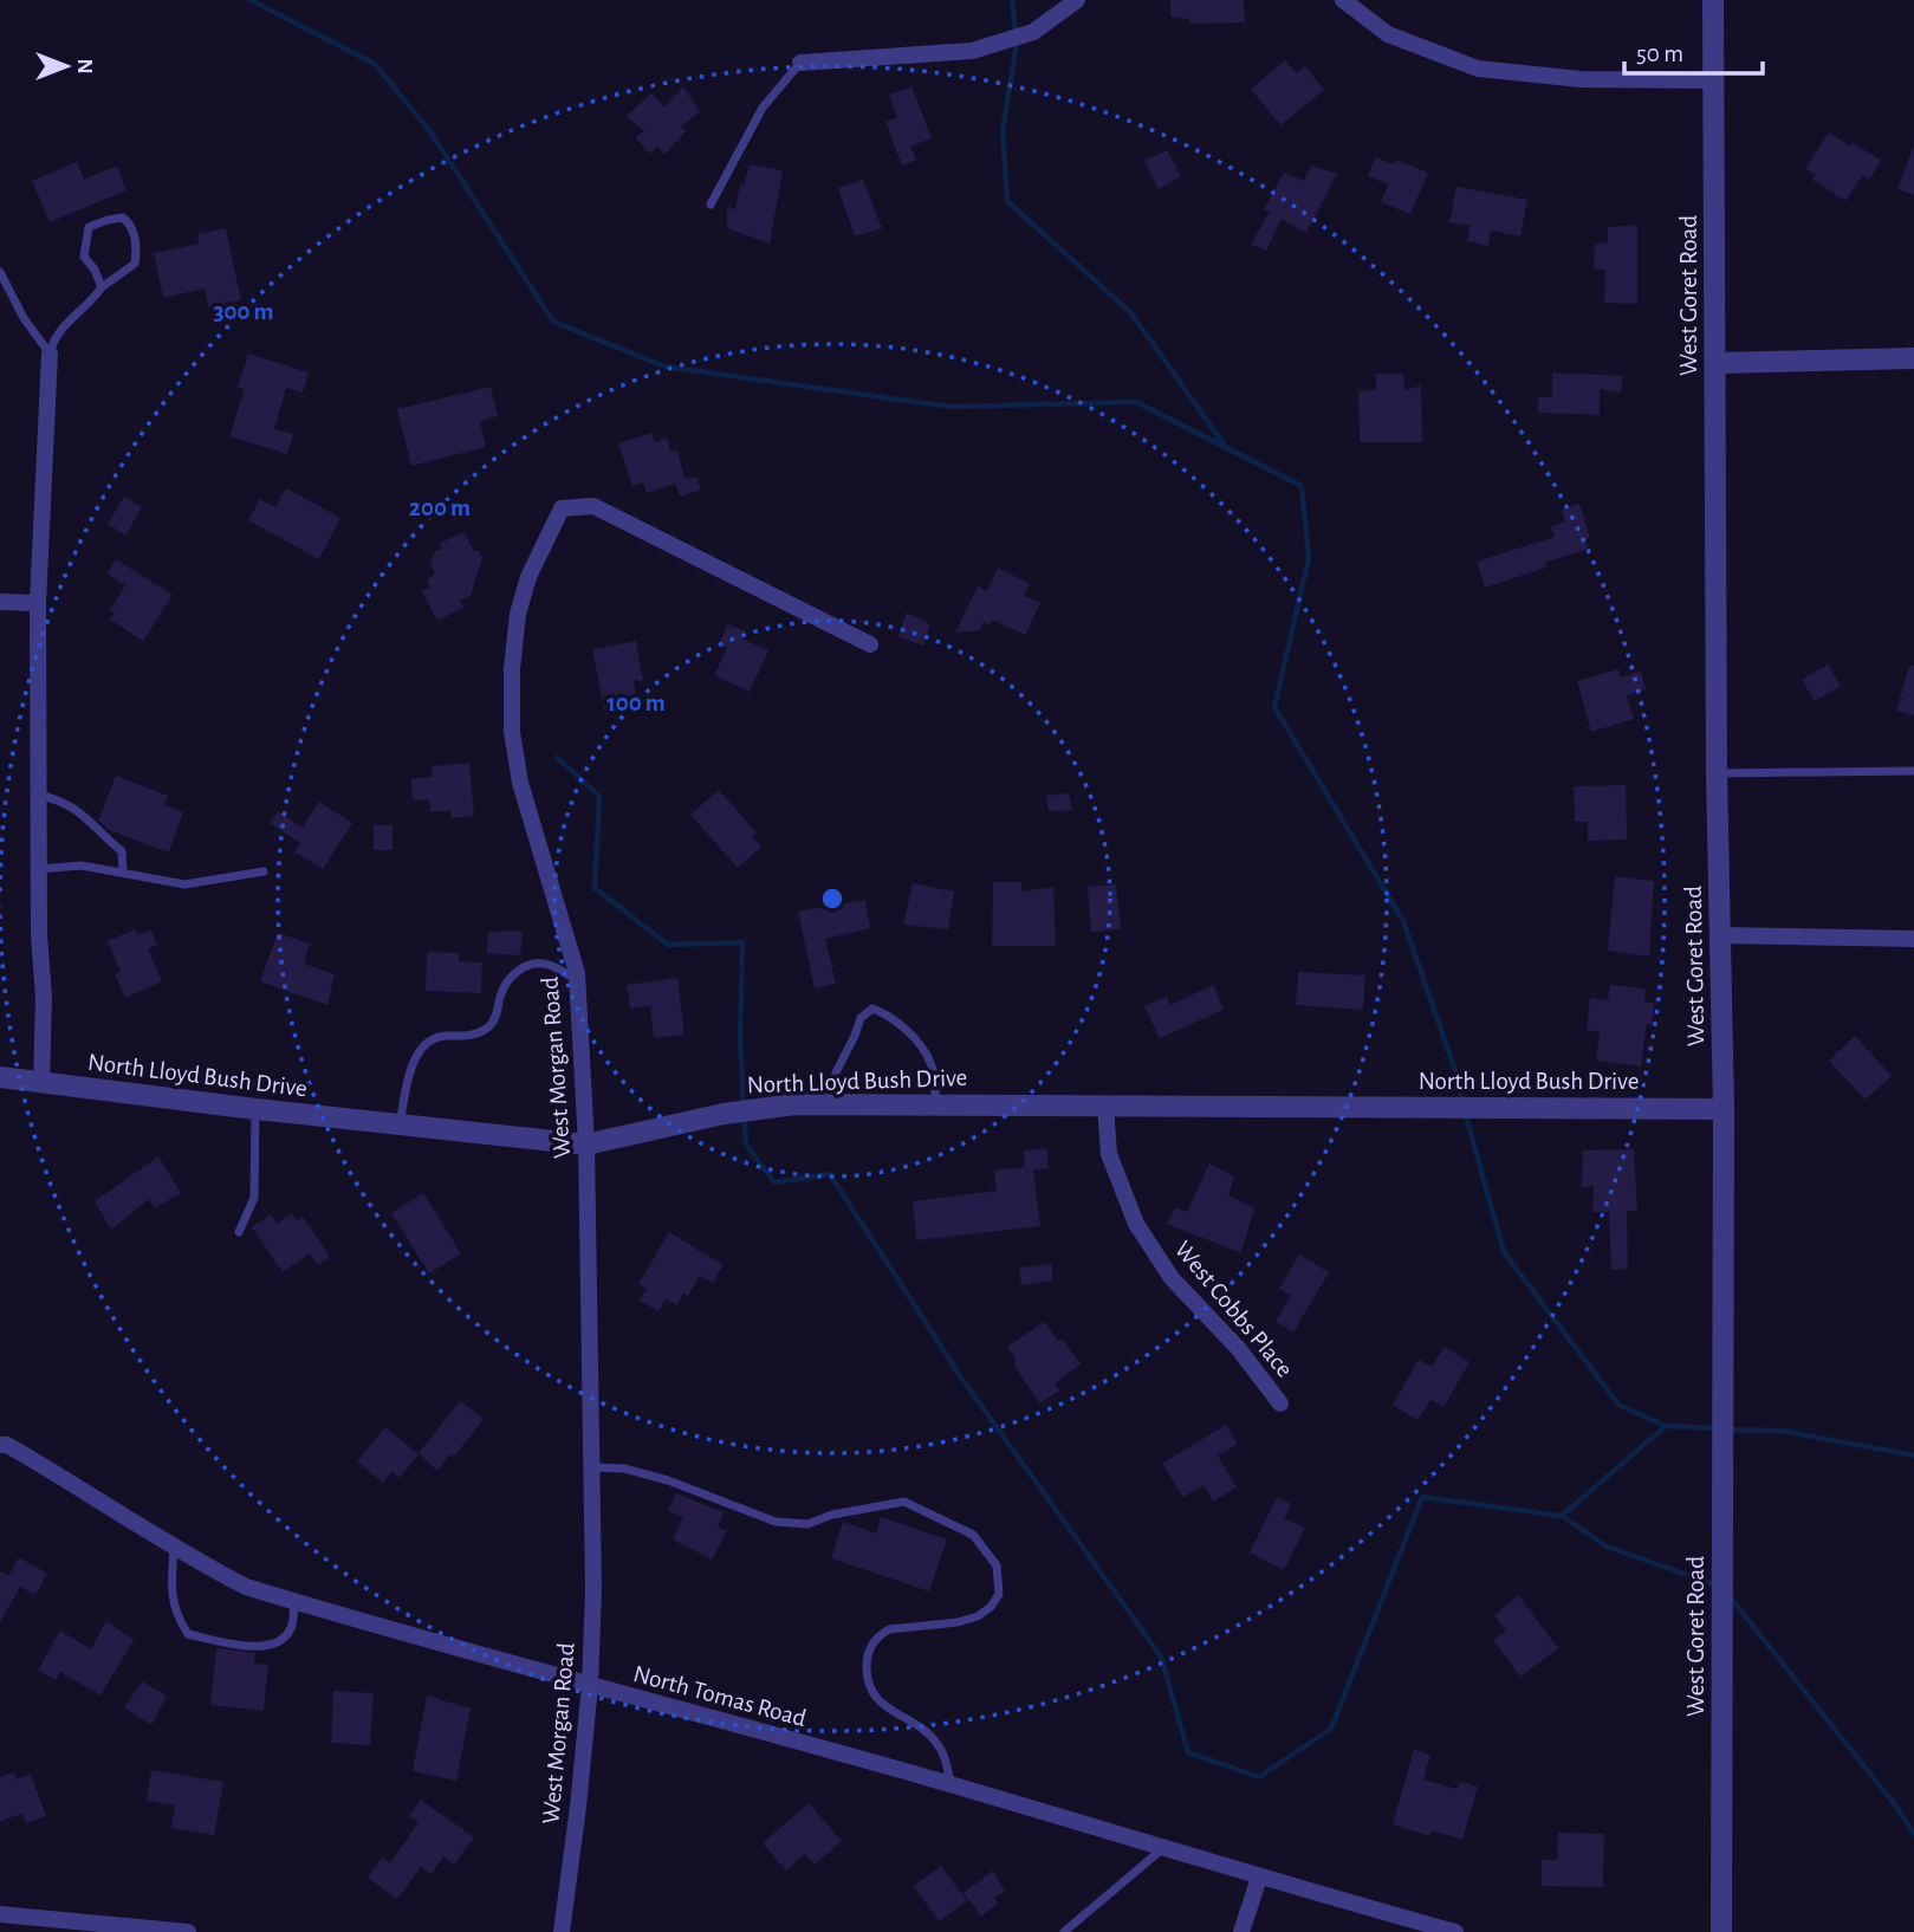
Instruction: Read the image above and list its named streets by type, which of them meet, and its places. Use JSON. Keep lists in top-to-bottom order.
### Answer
{
  "streets": {
    "street": [
      "West Goret Road",
      "West Morgan Road",
      "North Lloyd Bush Drive",
      "West Cobbs Place",
      "North Tomas Road"
    ]
  },
  "crossings": [
    ["West Goret Road", "North Lloyd Bush Drive"],
    ["West Morgan Road", "North Lloyd Bush Drive"],
    ["West Morgan Road", "North Tomas Road"],
    ["North Lloyd Bush Drive", "West Cobbs Place"]
  ],
  "scale_bar": "50 m",
  "north": "right",
  "rings": ["300 m", "200 m", "100 m"]
}
